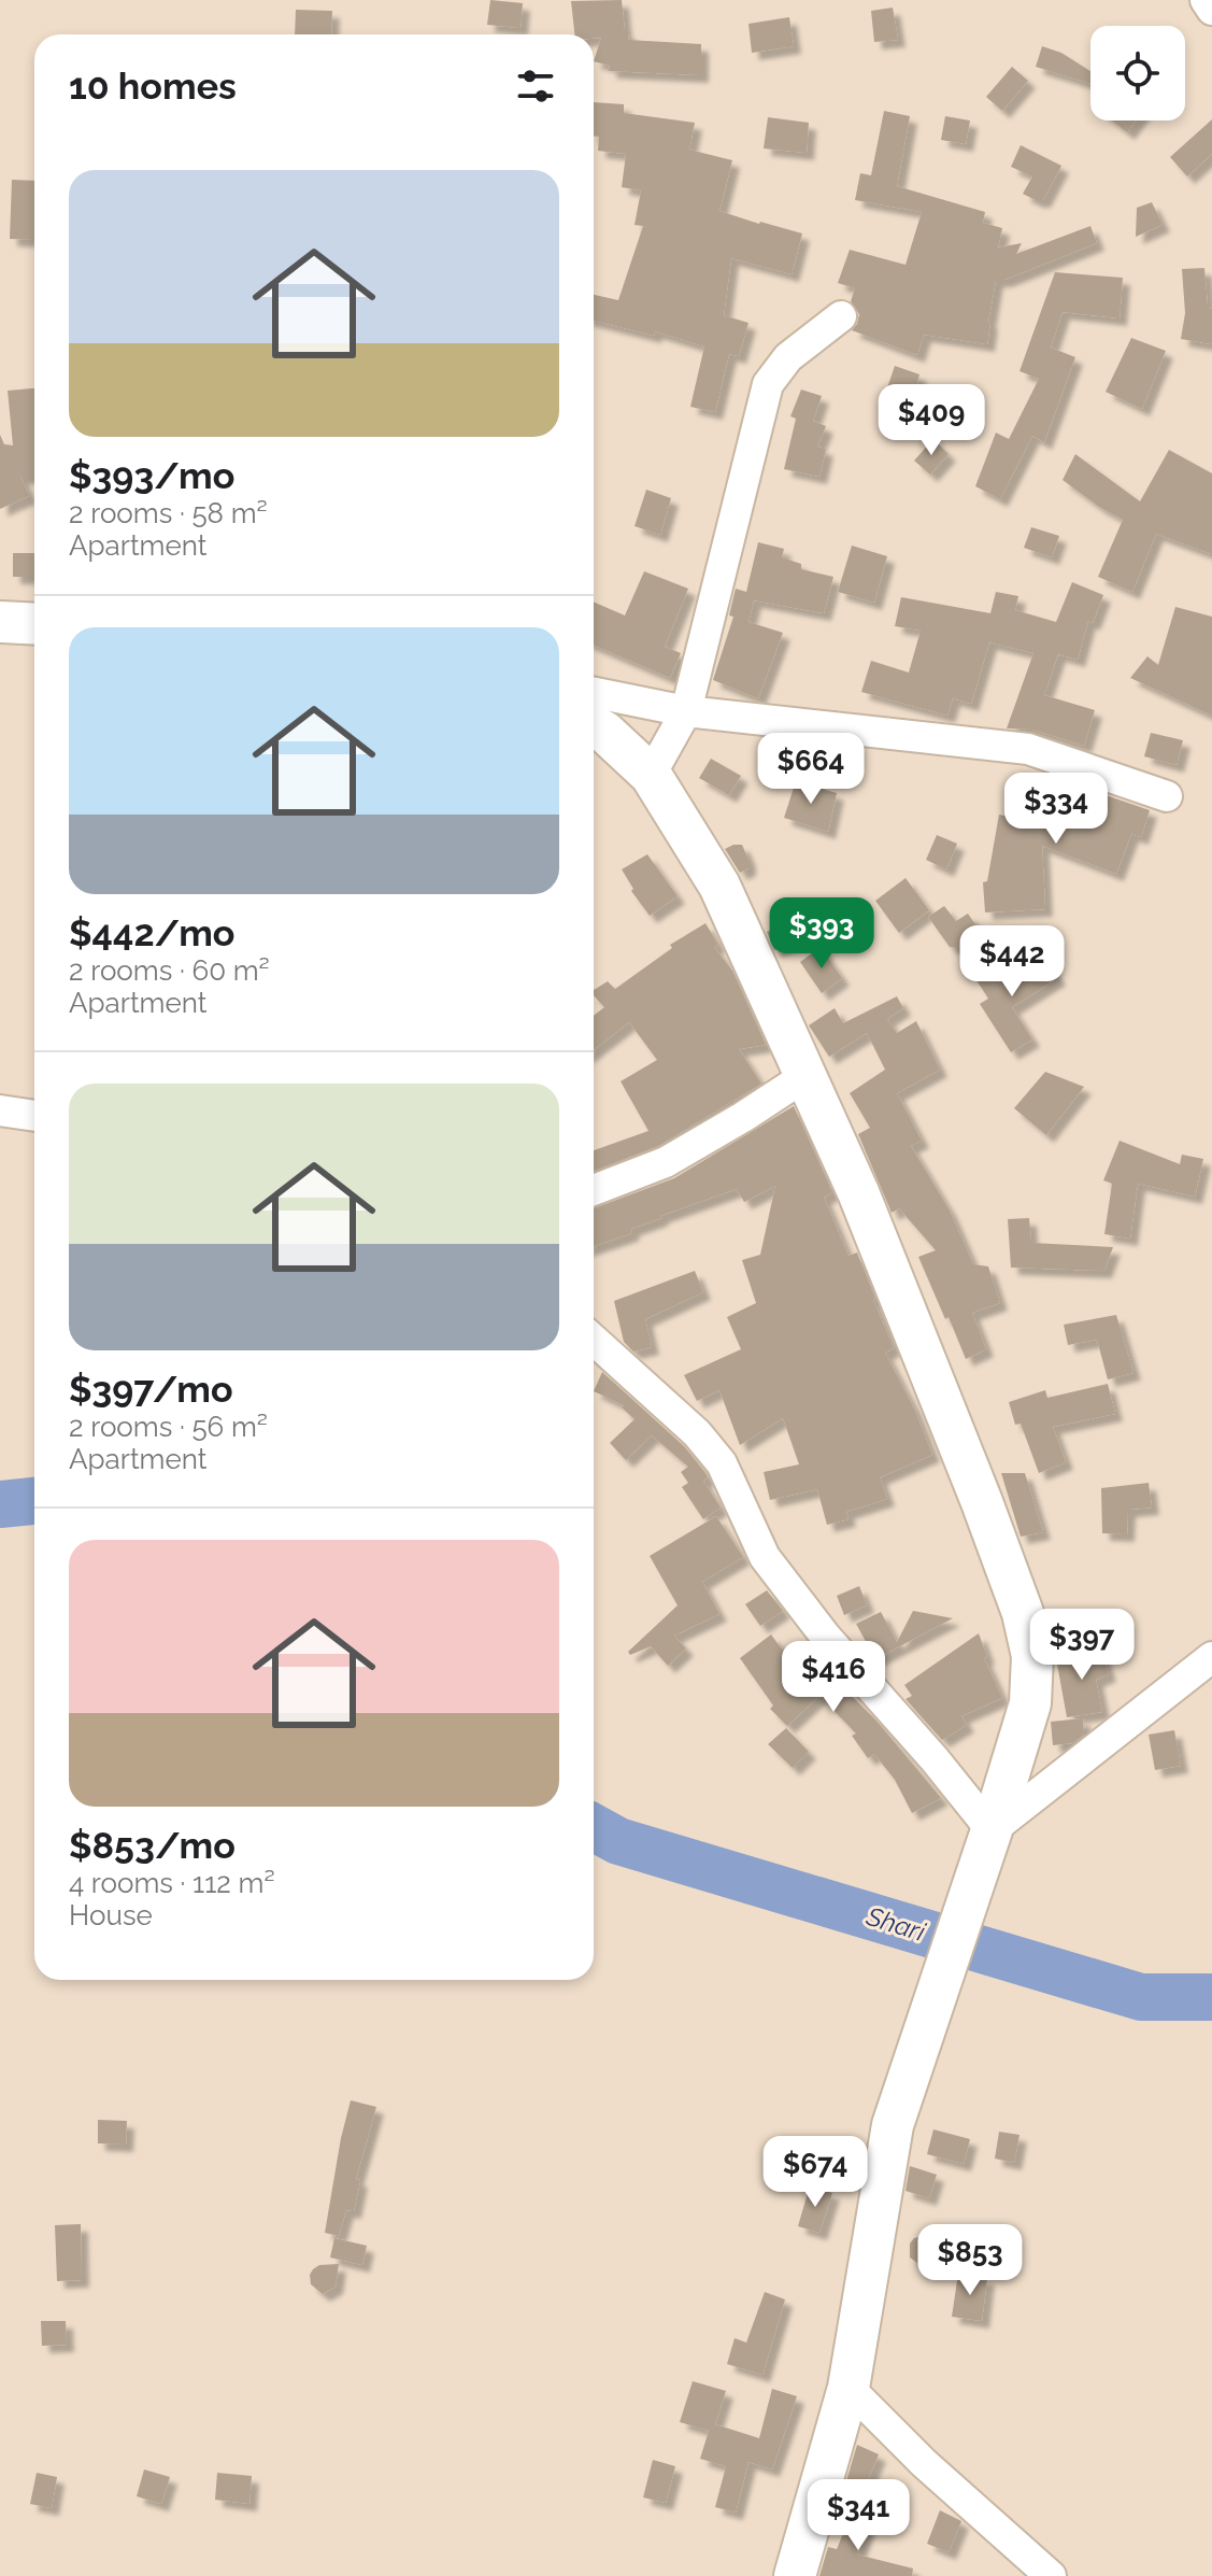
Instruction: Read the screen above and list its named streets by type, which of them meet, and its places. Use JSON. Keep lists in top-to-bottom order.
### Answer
{
  "water": ["Shari"],
  "page": {
    "heading": "10 homes",
    "list": [
      {
        "name": "$393/mo",
        "note": "2 rooms · 58 m² · Apartment"
      },
      {
        "name": "$442/mo",
        "note": "2 rooms · 60 m² · Apartment"
      },
      {
        "name": "$397/mo",
        "note": "2 rooms · 56 m² · Apartment"
      },
      {
        "name": "$853/mo",
        "note": "4 rooms · 112 m² · House"
      }
    ],
    "price": [
      "$409",
      "$664",
      "$334",
      "$393",
      "$442",
      "$397",
      "$416",
      "$674",
      "$853",
      "$341"
    ]
  }
}
